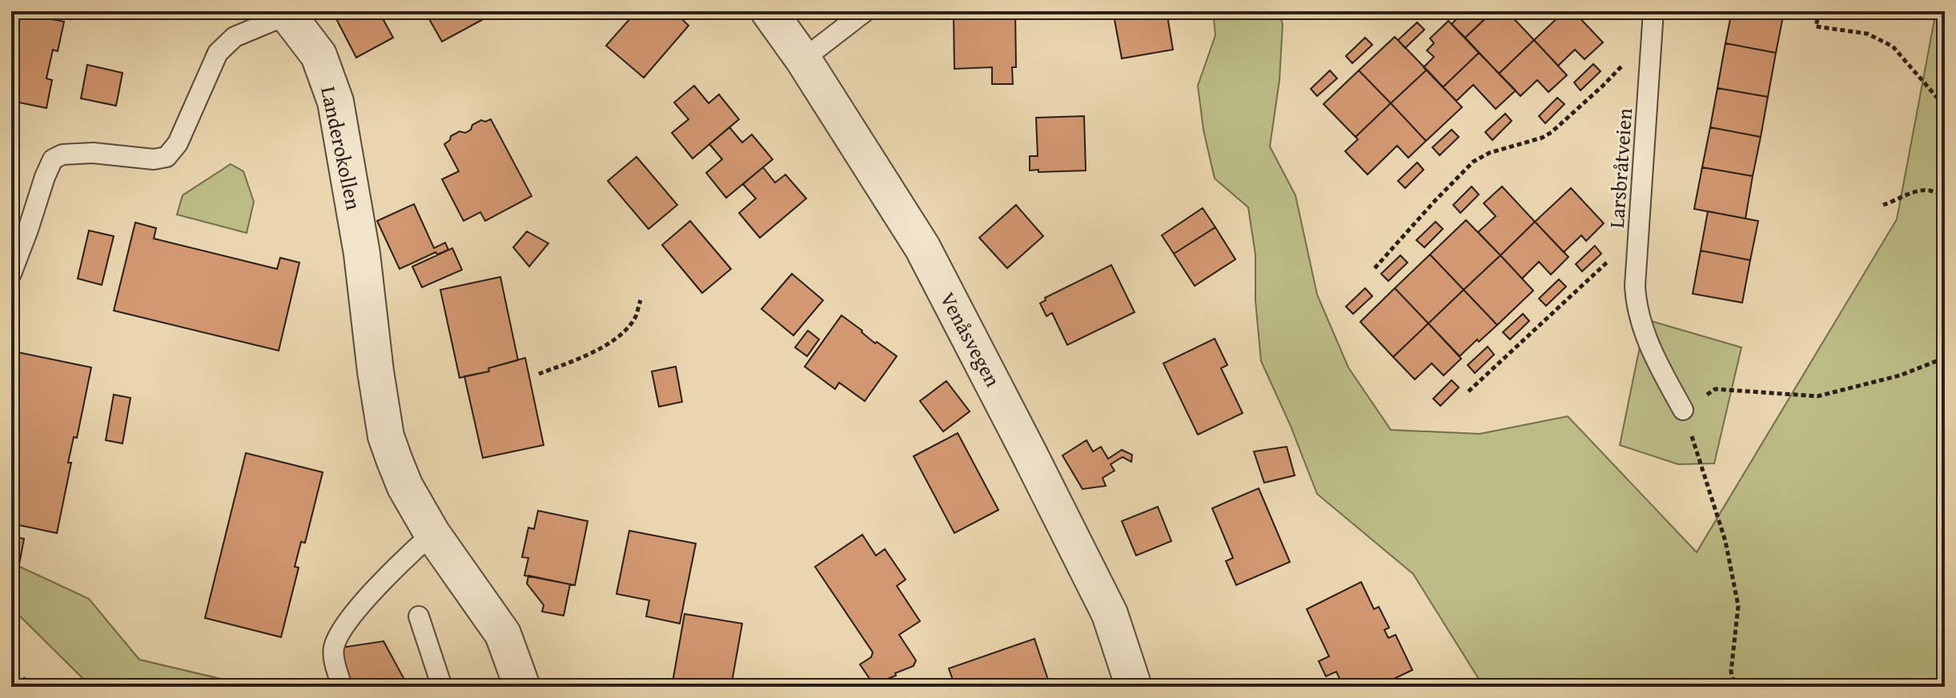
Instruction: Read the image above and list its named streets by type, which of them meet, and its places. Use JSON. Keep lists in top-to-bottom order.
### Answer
{
  "streets": {
    "street": ["Landerokollen", "Venåsvegen"],
    "lane": ["Larsbråtveien"]
  }
}
